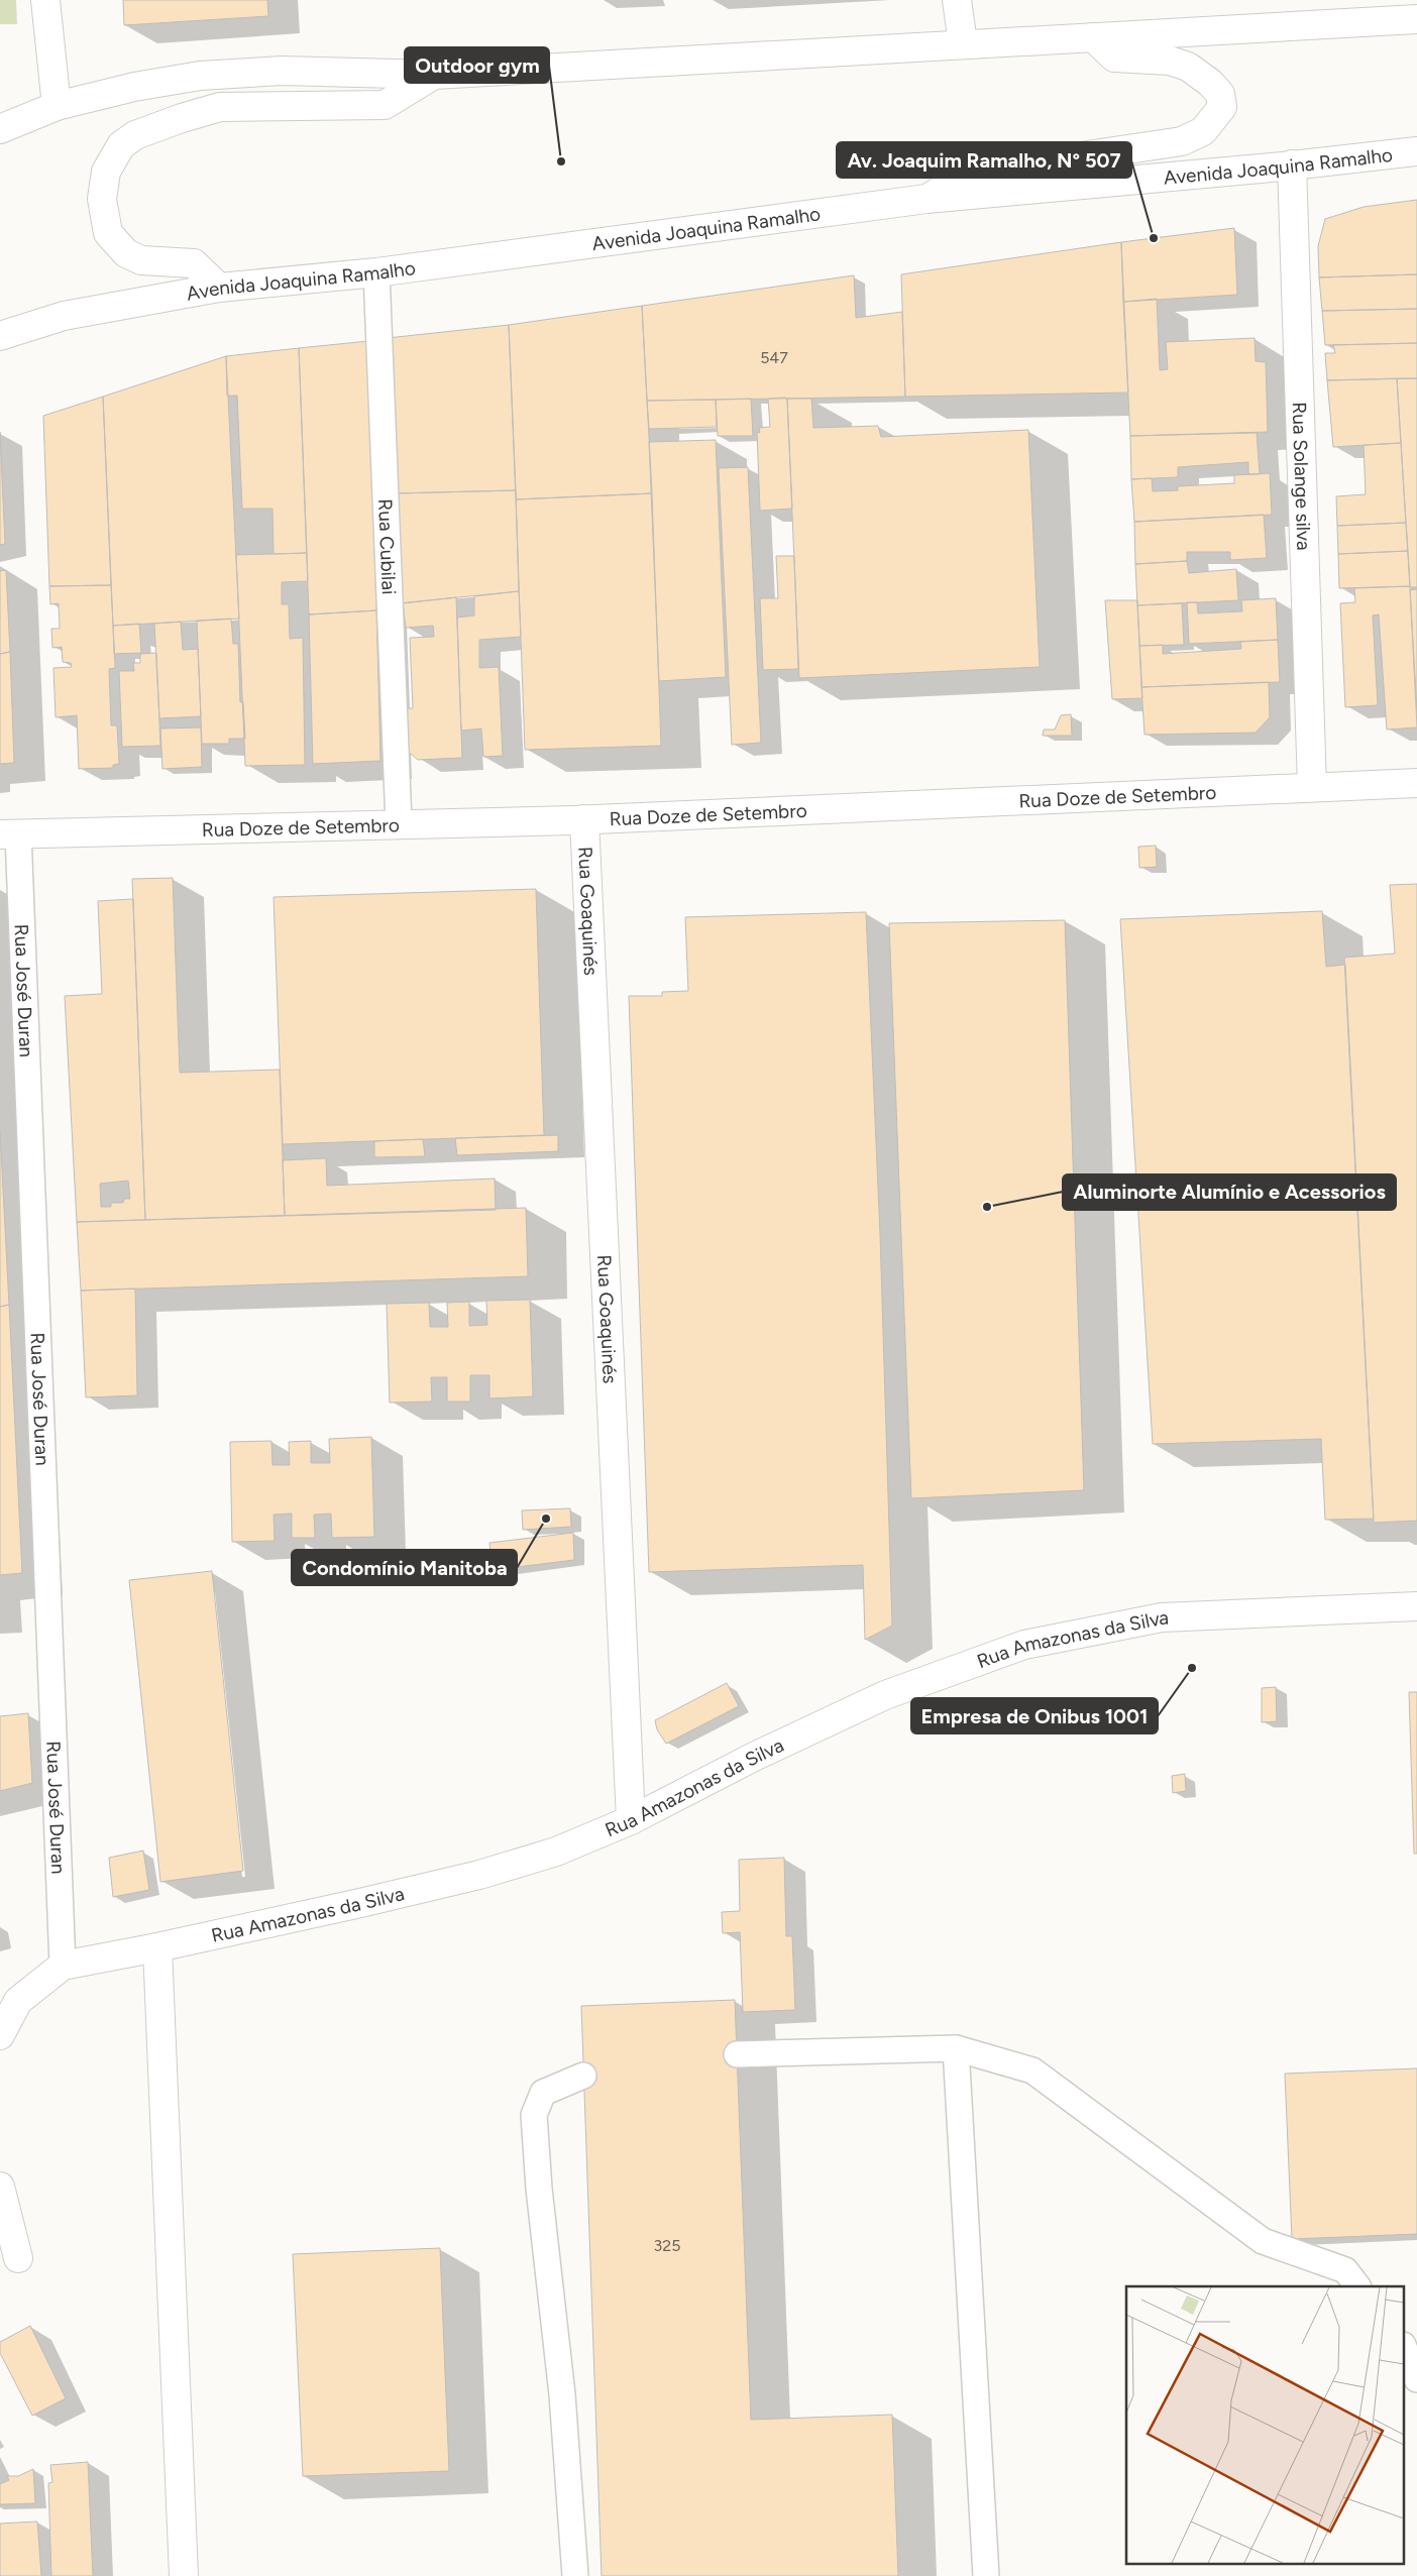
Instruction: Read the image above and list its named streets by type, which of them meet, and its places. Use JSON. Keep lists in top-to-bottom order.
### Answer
{
  "streets": {
    "street": [
      "Avenida Joaquina Ramalho",
      "Rua Solange silva",
      "Rua Doze de Setembro",
      "Rua Goaquinés",
      "Rua Amazonas da Silva"
    ],
    "lane": ["Rua Cubilai", "Rua José Duran"]
  },
  "crossings": [
    ["Avenida Joaquina Ramalho", "Rua Solange silva"],
    ["Avenida Joaquina Ramalho", "Rua Cubilai"],
    ["Rua Solange silva", "Rua Doze de Setembro"],
    ["Rua Cubilai", "Rua Doze de Setembro"],
    ["Rua Doze de Setembro", "Rua Goaquinés"],
    ["Rua Doze de Setembro", "Rua José Duran"],
    ["Rua Goaquinés", "Rua Amazonas da Silva"],
    ["Rua José Duran", "Rua Amazonas da Silva"]
  ],
  "places": [
    "Outdoor gym",
    "Av. Joaquim Ramalho, N° 507",
    "Aluminorte Alumínio e Acessorios",
    "Condomínio Manitoba",
    "Empresa de Onibus 1001"
  ],
  "house_numbers": ["547", "325"]
}
